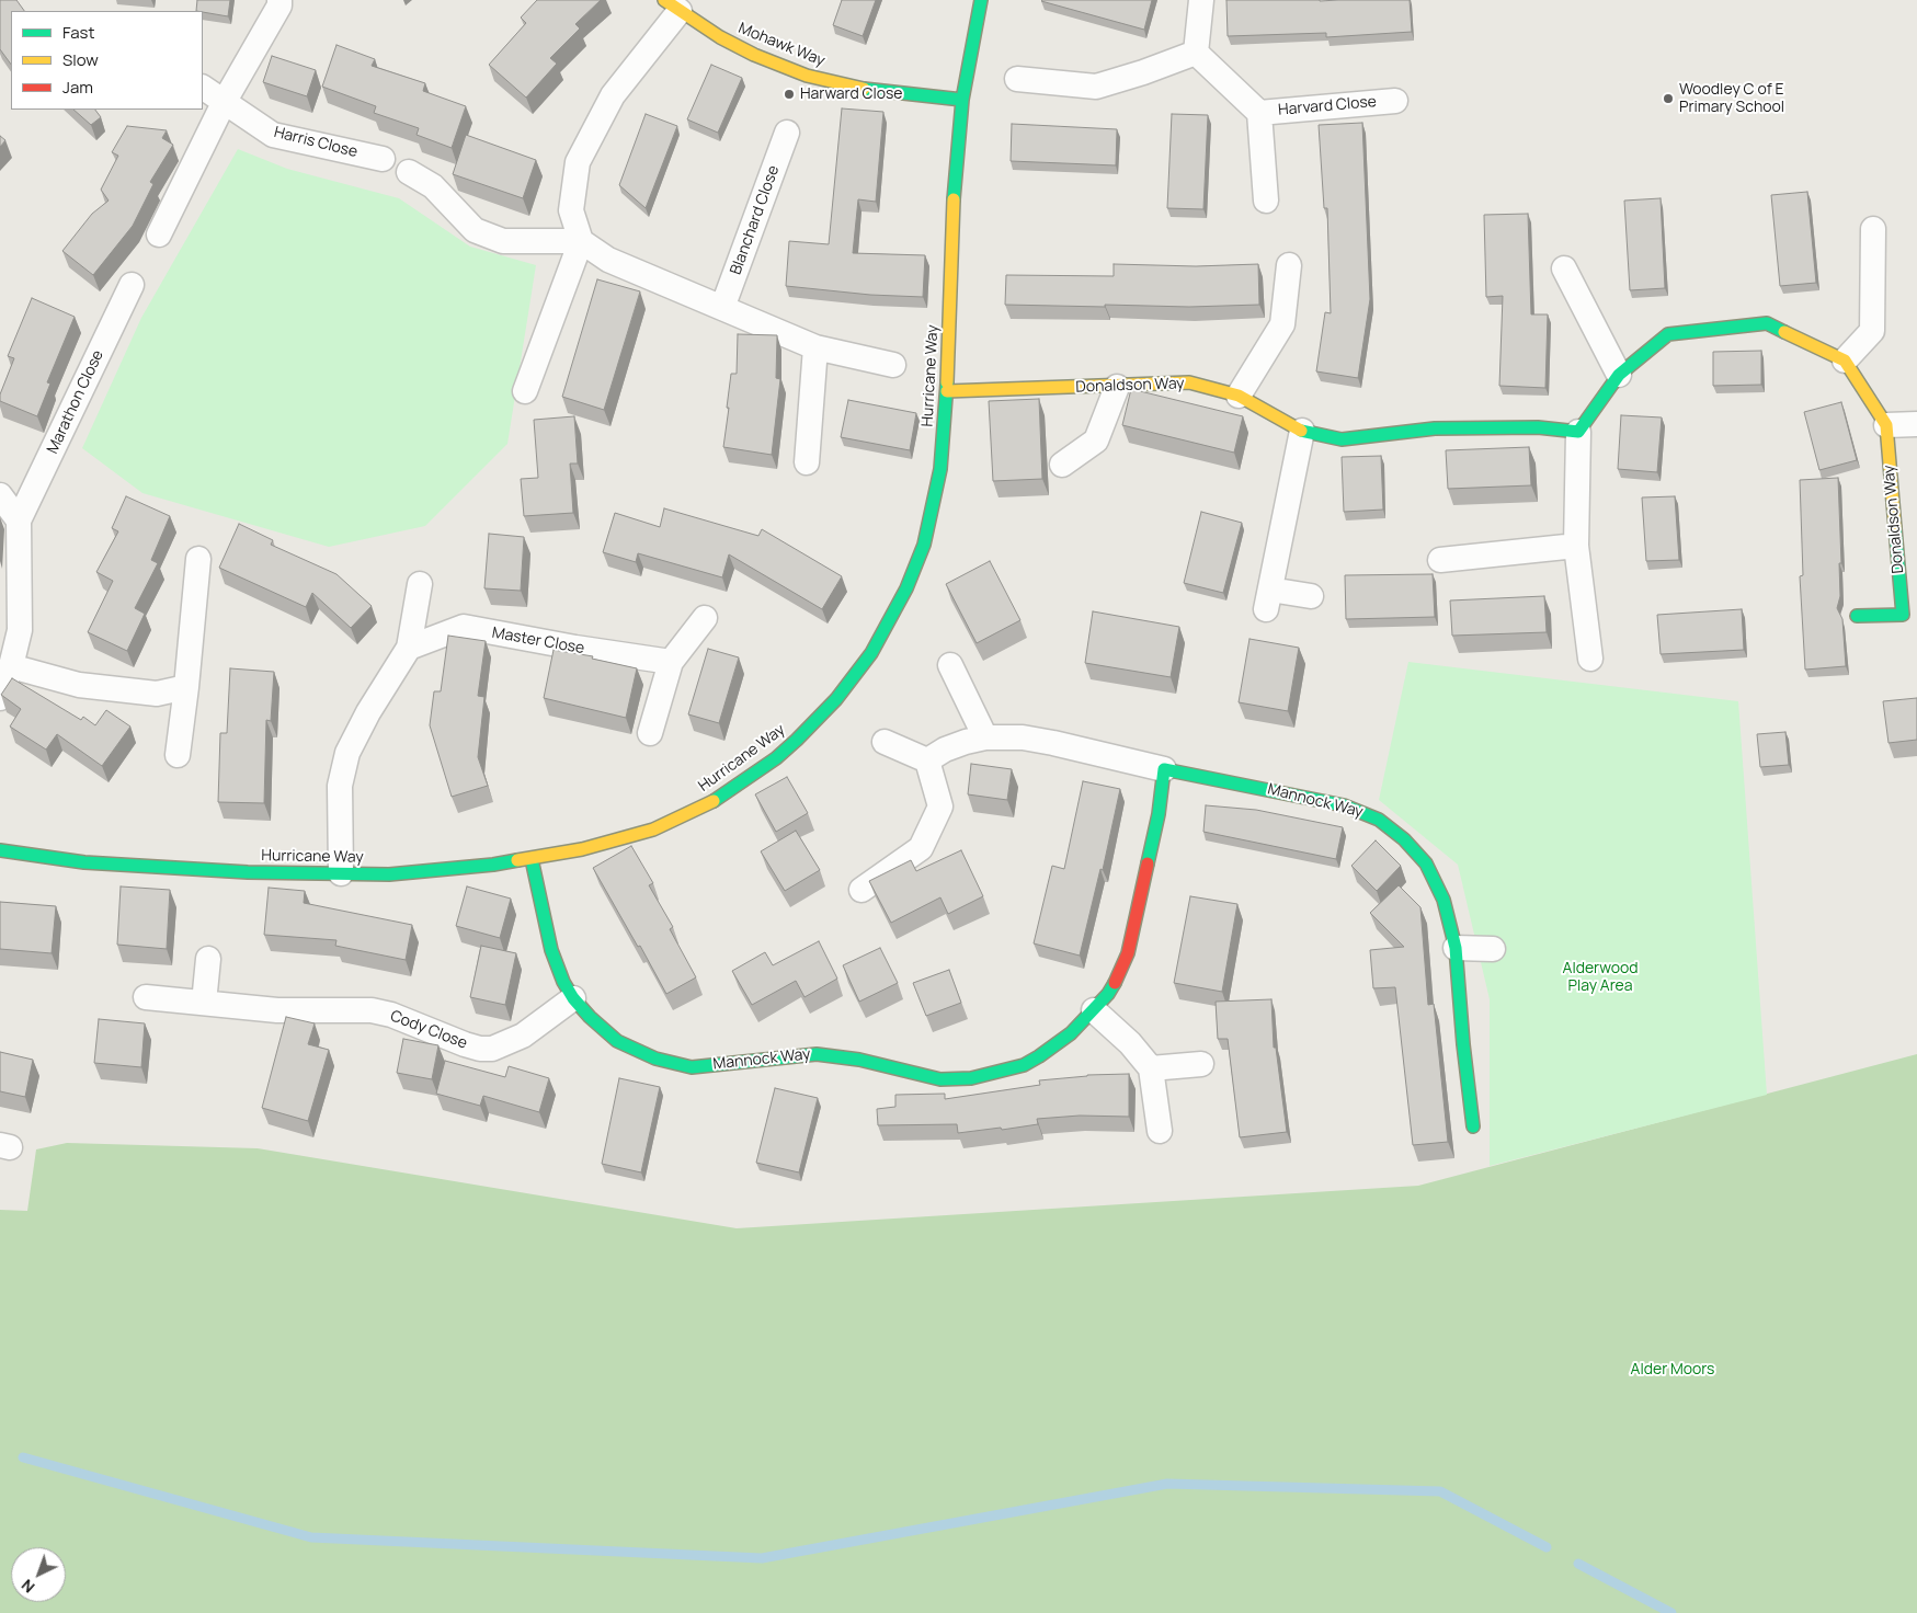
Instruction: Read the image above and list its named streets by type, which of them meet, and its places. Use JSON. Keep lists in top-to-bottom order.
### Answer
{
  "streets": {
    "street": [
      "Mohawk Way",
      "Harvard Close",
      "Harris Close",
      "Blanchard Close",
      "Hurricane Way",
      "Donaldson Way",
      "Marathon Close",
      "Master Close",
      "Mannock Way",
      "Cody Close"
    ]
  },
  "crossings": [
    ["Mohawk Way", "Hurricane Way"],
    ["Hurricane Way", "Donaldson Way"],
    ["Hurricane Way", "Mannock Way"],
    ["Mannock Way", "Cody Close"]
  ],
  "parks": ["Alderwood Play Area", "Alder Moors"],
  "places": ["Harward Close", "Woodley C of E Primary School"],
  "legend": ["Fast", "Slow", "Jam"],
  "north": "bottom left"
}
